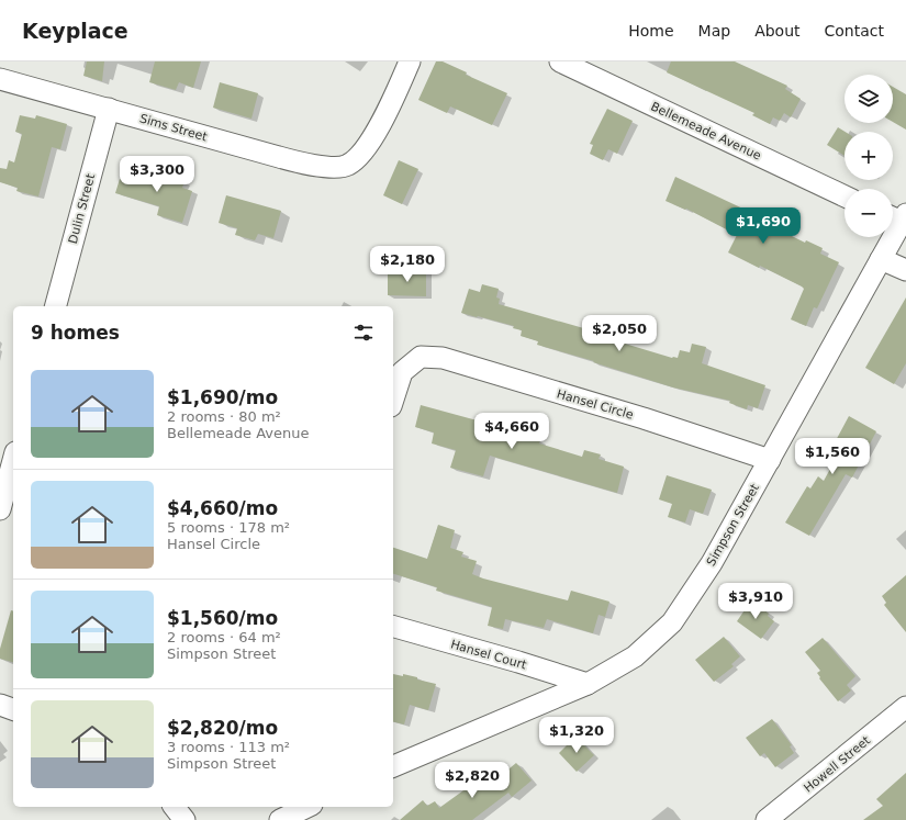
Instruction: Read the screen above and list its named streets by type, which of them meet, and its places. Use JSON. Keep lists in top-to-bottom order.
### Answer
{
  "streets": {
    "street": [
      "Sims Street",
      "Bellemeade Avenue",
      "Dulin Street",
      "Hansel Circle",
      "Simpson Street",
      "Hansel Court",
      "Howell Street"
    ]
  },
  "crossings": [
    ["Sims Street", "Dulin Street"],
    ["Hansel Circle", "Simpson Street"],
    ["Simpson Street", "Hansel Court"]
  ],
  "page": {
    "header": "Keyplace",
    "nav": [
      "Home",
      "Map",
      "About",
      "Contact"
    ],
    "map_buttons": ["+", "−"],
    "price": [
      "$3,300",
      "$1,690",
      "$2,180",
      "$2,050",
      "$4,660",
      "$1,560",
      "$3,910",
      "$1,320",
      "$2,820"
    ],
    "heading": "9 homes",
    "list": [
      {
        "name": "$1,690/mo",
        "note": "2 rooms · 80 m² · Bellemeade Avenue"
      },
      {
        "name": "$4,660/mo",
        "note": "5 rooms · 178 m² · Hansel Circle"
      },
      {
        "name": "$1,560/mo",
        "note": "2 rooms · 64 m² · Simpson Street"
      },
      {
        "name": "$2,820/mo",
        "note": "3 rooms · 113 m² · Simpson Street"
      }
    ]
  }
}
